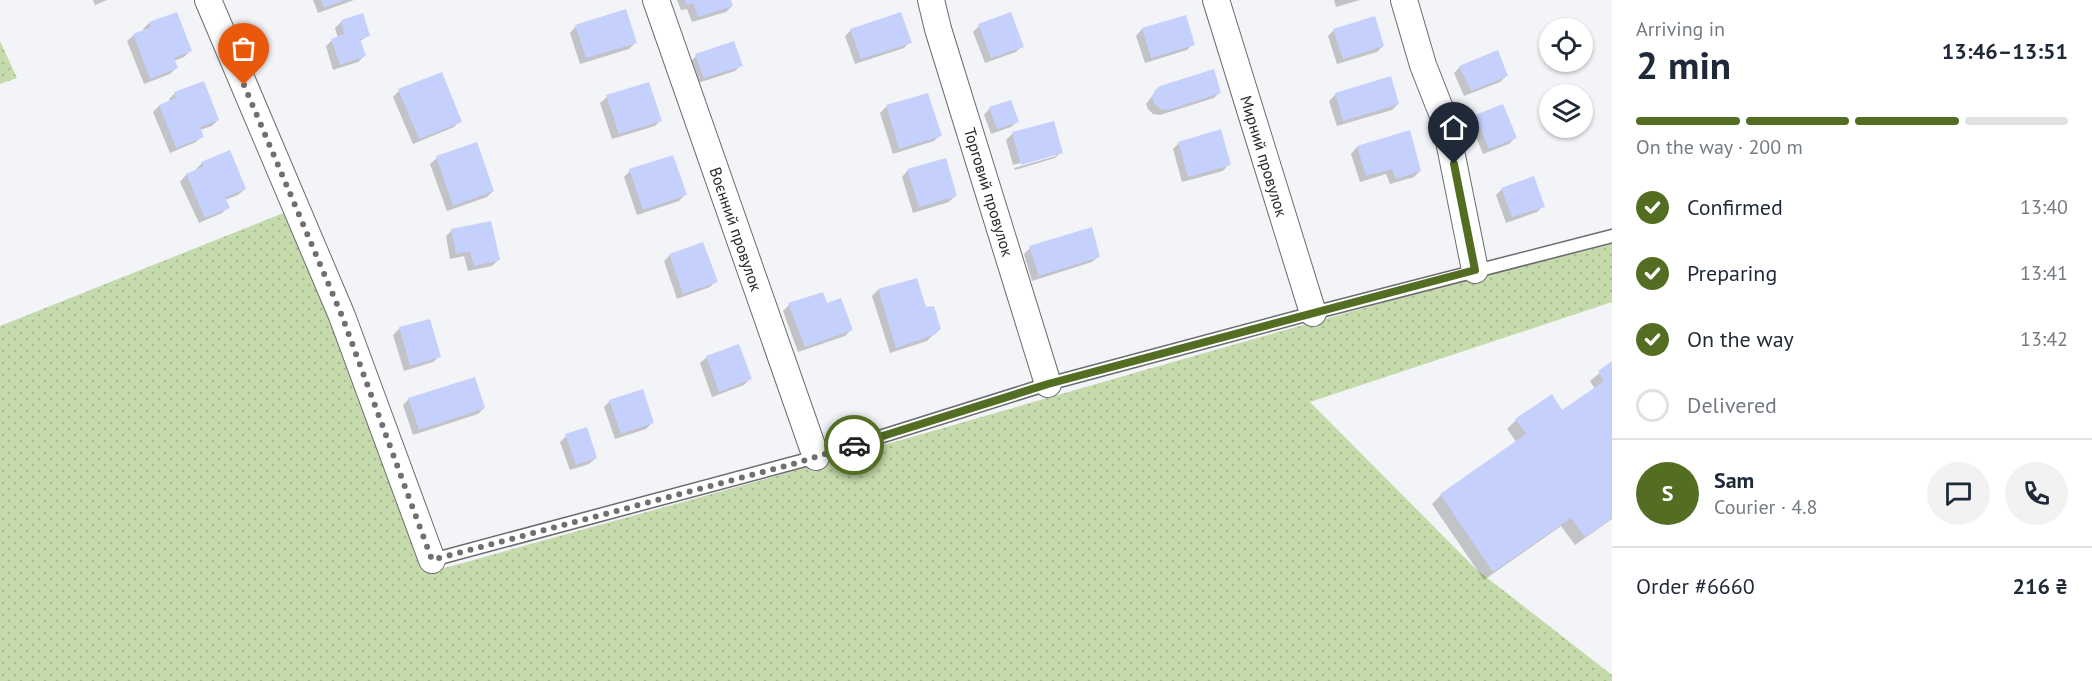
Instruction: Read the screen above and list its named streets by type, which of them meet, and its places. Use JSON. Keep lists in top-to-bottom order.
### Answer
{
  "streets": {
    "street": ["Мирний провулок", "Торговий провулок", "Воєнний провулок"]
  },
  "page": {
    "heading": ["2 min", "Arriving in", "13:46–13:51"],
    "panel": [
      "Sam",
      "Courier · 4.8",
      "Order #6660",
      "216 ₴"
    ],
    "bar": "On the way · 200 m",
    "list": [
      ["Confirmed", "13:40"],
      ["Preparing", "13:41"],
      ["On the way", "13:42"],
      "Delivered"
    ],
    "round": "S"
  }
}
